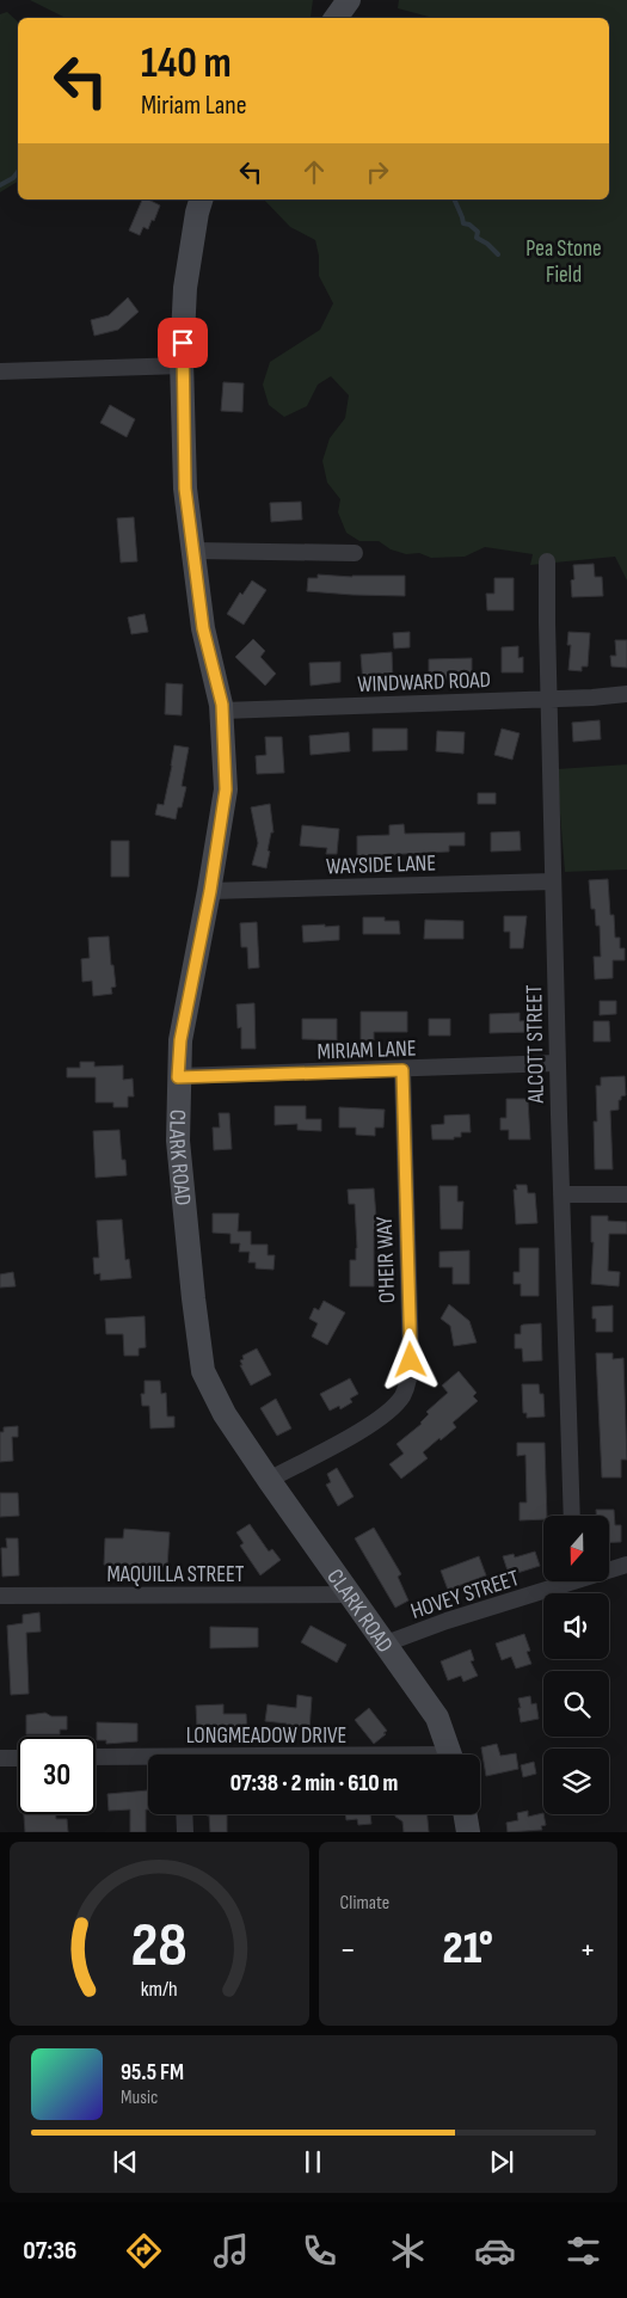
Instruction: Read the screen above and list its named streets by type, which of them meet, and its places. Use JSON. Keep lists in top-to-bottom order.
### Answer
{
  "streets": {
    "street": [
      "WINDWARD ROAD",
      "WAYSIDE LANE",
      "ALCOTT STREET",
      "MIRIAM LANE",
      "CLARK ROAD",
      "O'HEIR WAY",
      "MAQUILLA STREET",
      "HOVEY STREET",
      "LONGMEADOW DRIVE"
    ]
  },
  "crossings": [
    ["WINDWARD ROAD", "ALCOTT STREET"],
    ["WINDWARD ROAD", "CLARK ROAD"],
    ["WAYSIDE LANE", "ALCOTT STREET"],
    ["WAYSIDE LANE", "CLARK ROAD"],
    ["ALCOTT STREET", "MIRIAM LANE"],
    ["MIRIAM LANE", "CLARK ROAD"],
    ["MIRIAM LANE", "O'HEIR WAY"],
    ["CLARK ROAD", "O'HEIR WAY"],
    ["CLARK ROAD", "MAQUILLA STREET"],
    ["CLARK ROAD", "HOVEY STREET"]
  ],
  "parks": ["Pea Stone Field"],
  "north": "bottom",
  "page": {
    "turn": ["140 m", "Miriam Lane"],
    "limit": "30",
    "trip": "07:38 · 2 min · 610 m",
    "tile": "Climate",
    "heat": ["−", "21°", "+"],
    "song": ["95.5 FM", "Music"],
    "tabs": "07:36",
    "gauge": ["28", "km/h"]
  }
}
